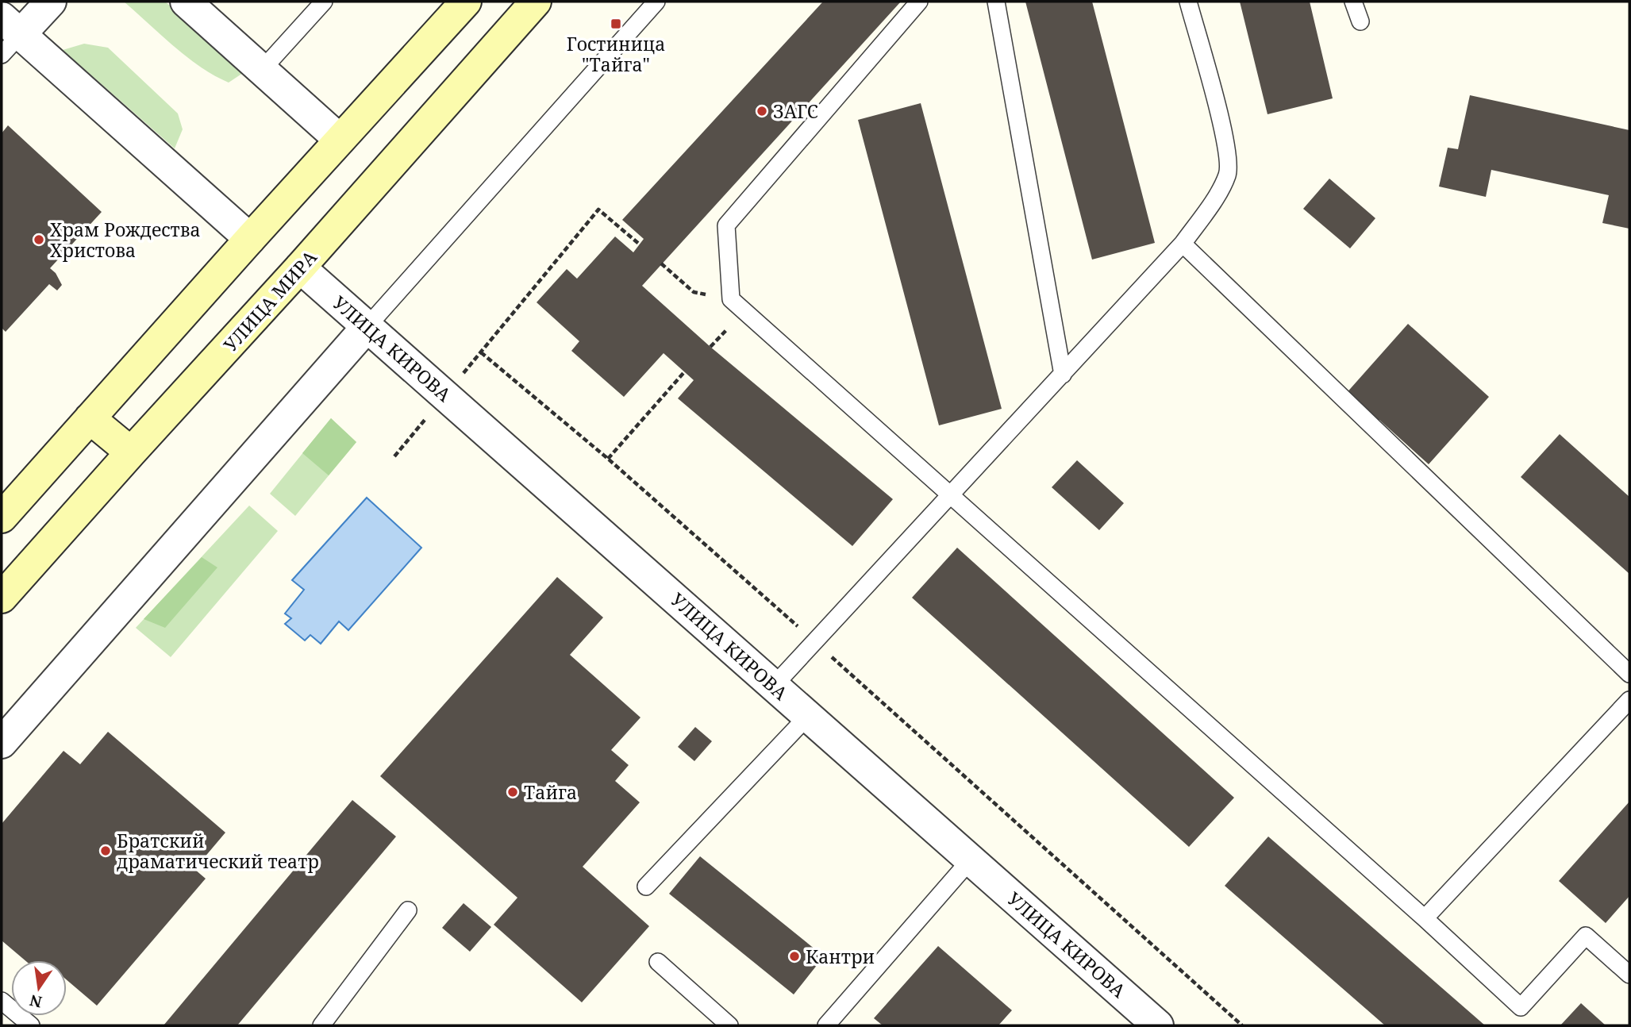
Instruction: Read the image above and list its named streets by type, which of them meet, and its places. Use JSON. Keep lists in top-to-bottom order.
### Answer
{
  "streets": {
    "main road": ["УЛИЦА МИРА"],
    "street": ["УЛИЦА КИРОВА"]
  },
  "crossings": [
    ["УЛИЦА МИРА", "УЛИЦА КИРОВА"]
  ],
  "places": {
    "transit": ["Гостиница \"Тайга\""],
    "other": [
      "ЗАГС",
      "Храм Рождества Христова",
      "Тайга",
      "Братский драматический театр",
      "Кантри"
    ]
  },
  "north": "bottom"
}
